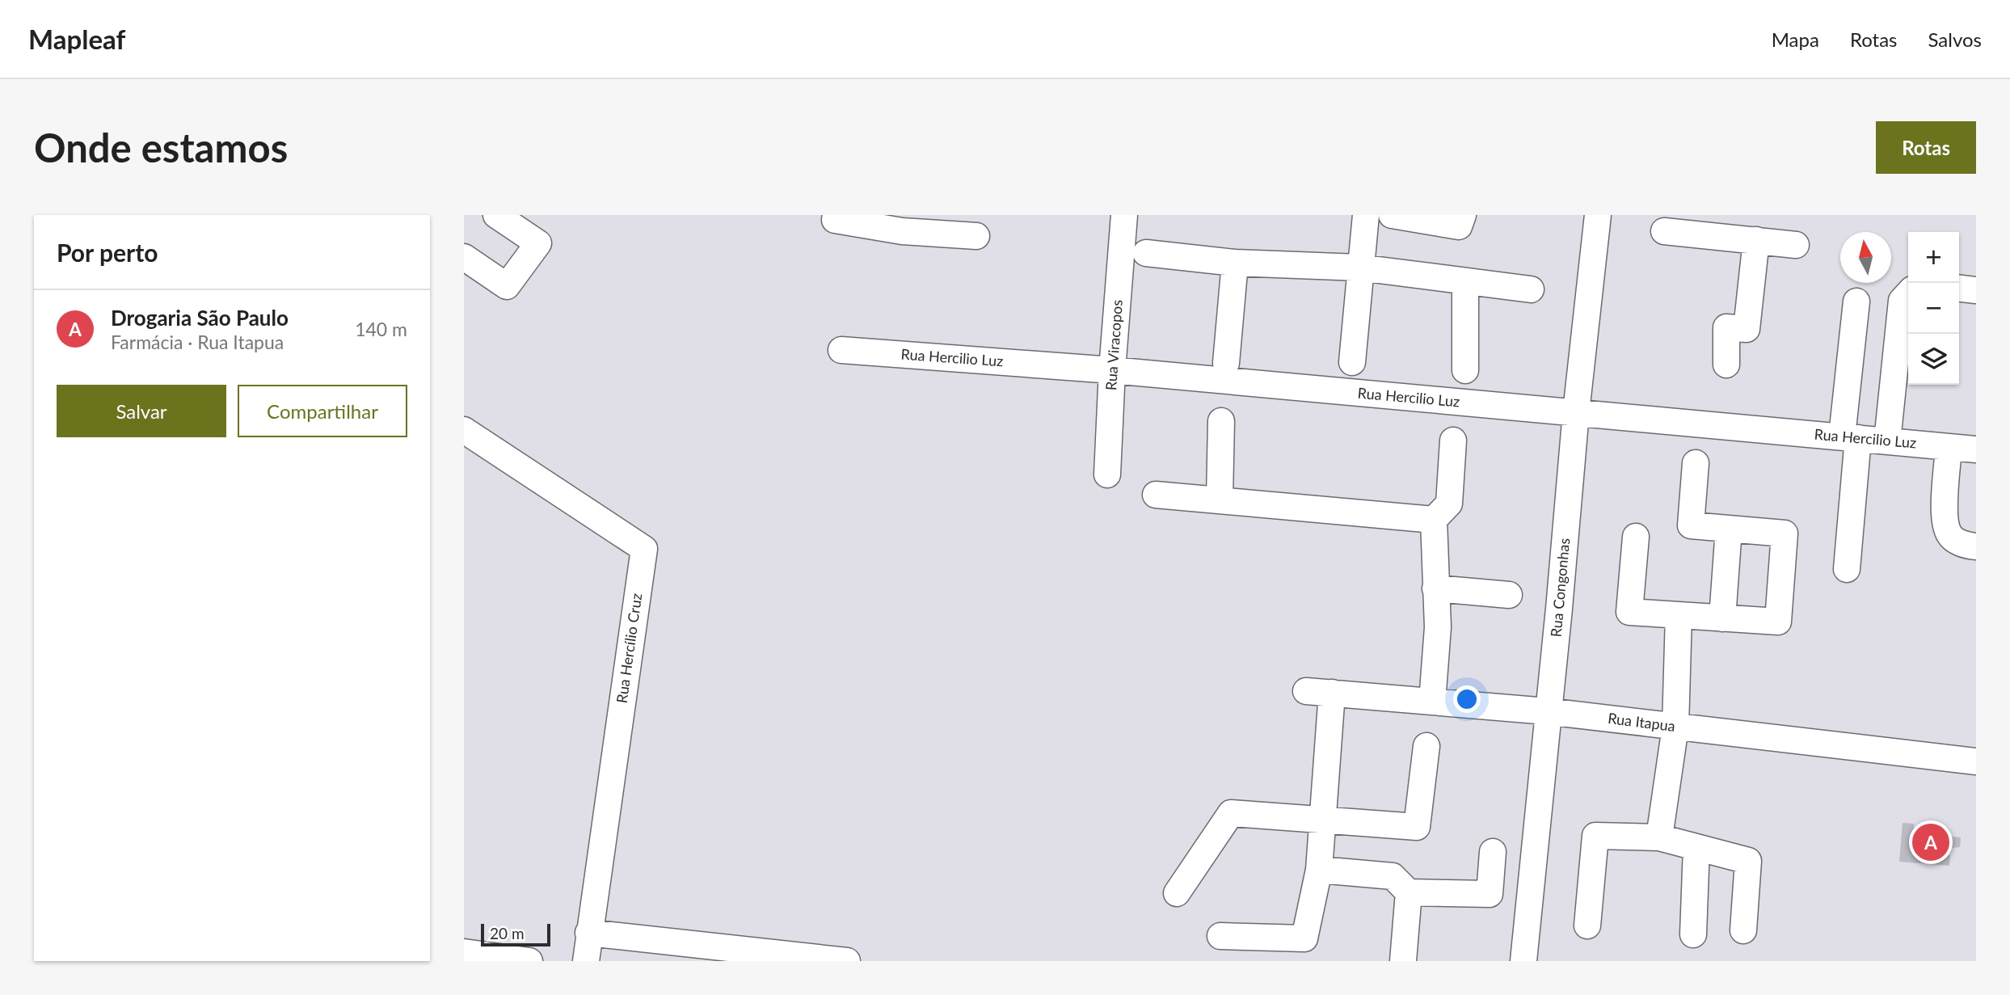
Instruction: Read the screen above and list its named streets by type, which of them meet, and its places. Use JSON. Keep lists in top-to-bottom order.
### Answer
{
  "streets": {
    "street": [
      "Rua Viracopos",
      "Rua Hercilio Luz",
      "Rua Congonhas",
      "Rua Hercílio Cruz",
      "Rua Itapua"
    ]
  },
  "crossings": [
    ["Rua Viracopos", "Rua Hercilio Luz"],
    ["Rua Hercilio Luz", "Rua Congonhas"],
    ["Rua Congonhas", "Rua Itapua"]
  ],
  "scale_bar": "20 m",
  "north": "top",
  "page": {
    "header": "Mapleaf",
    "nav": ["Mapa", "Rotas", "Salvos"],
    "buttons": [
      "Rotas",
      ["Salvar", "Compartilhar"]
    ],
    "title": "Onde estamos",
    "heading": "Por perto",
    "map_buttons": ["+", "−"],
    "list": [
      {
        "mark": "A",
        "name": "Drogaria São Paulo",
        "note": "Farmácia · Rua Itapua",
        "value": "140 m"
      }
    ],
    "pins": "A",
    "scale": "20 m"
  }
}
